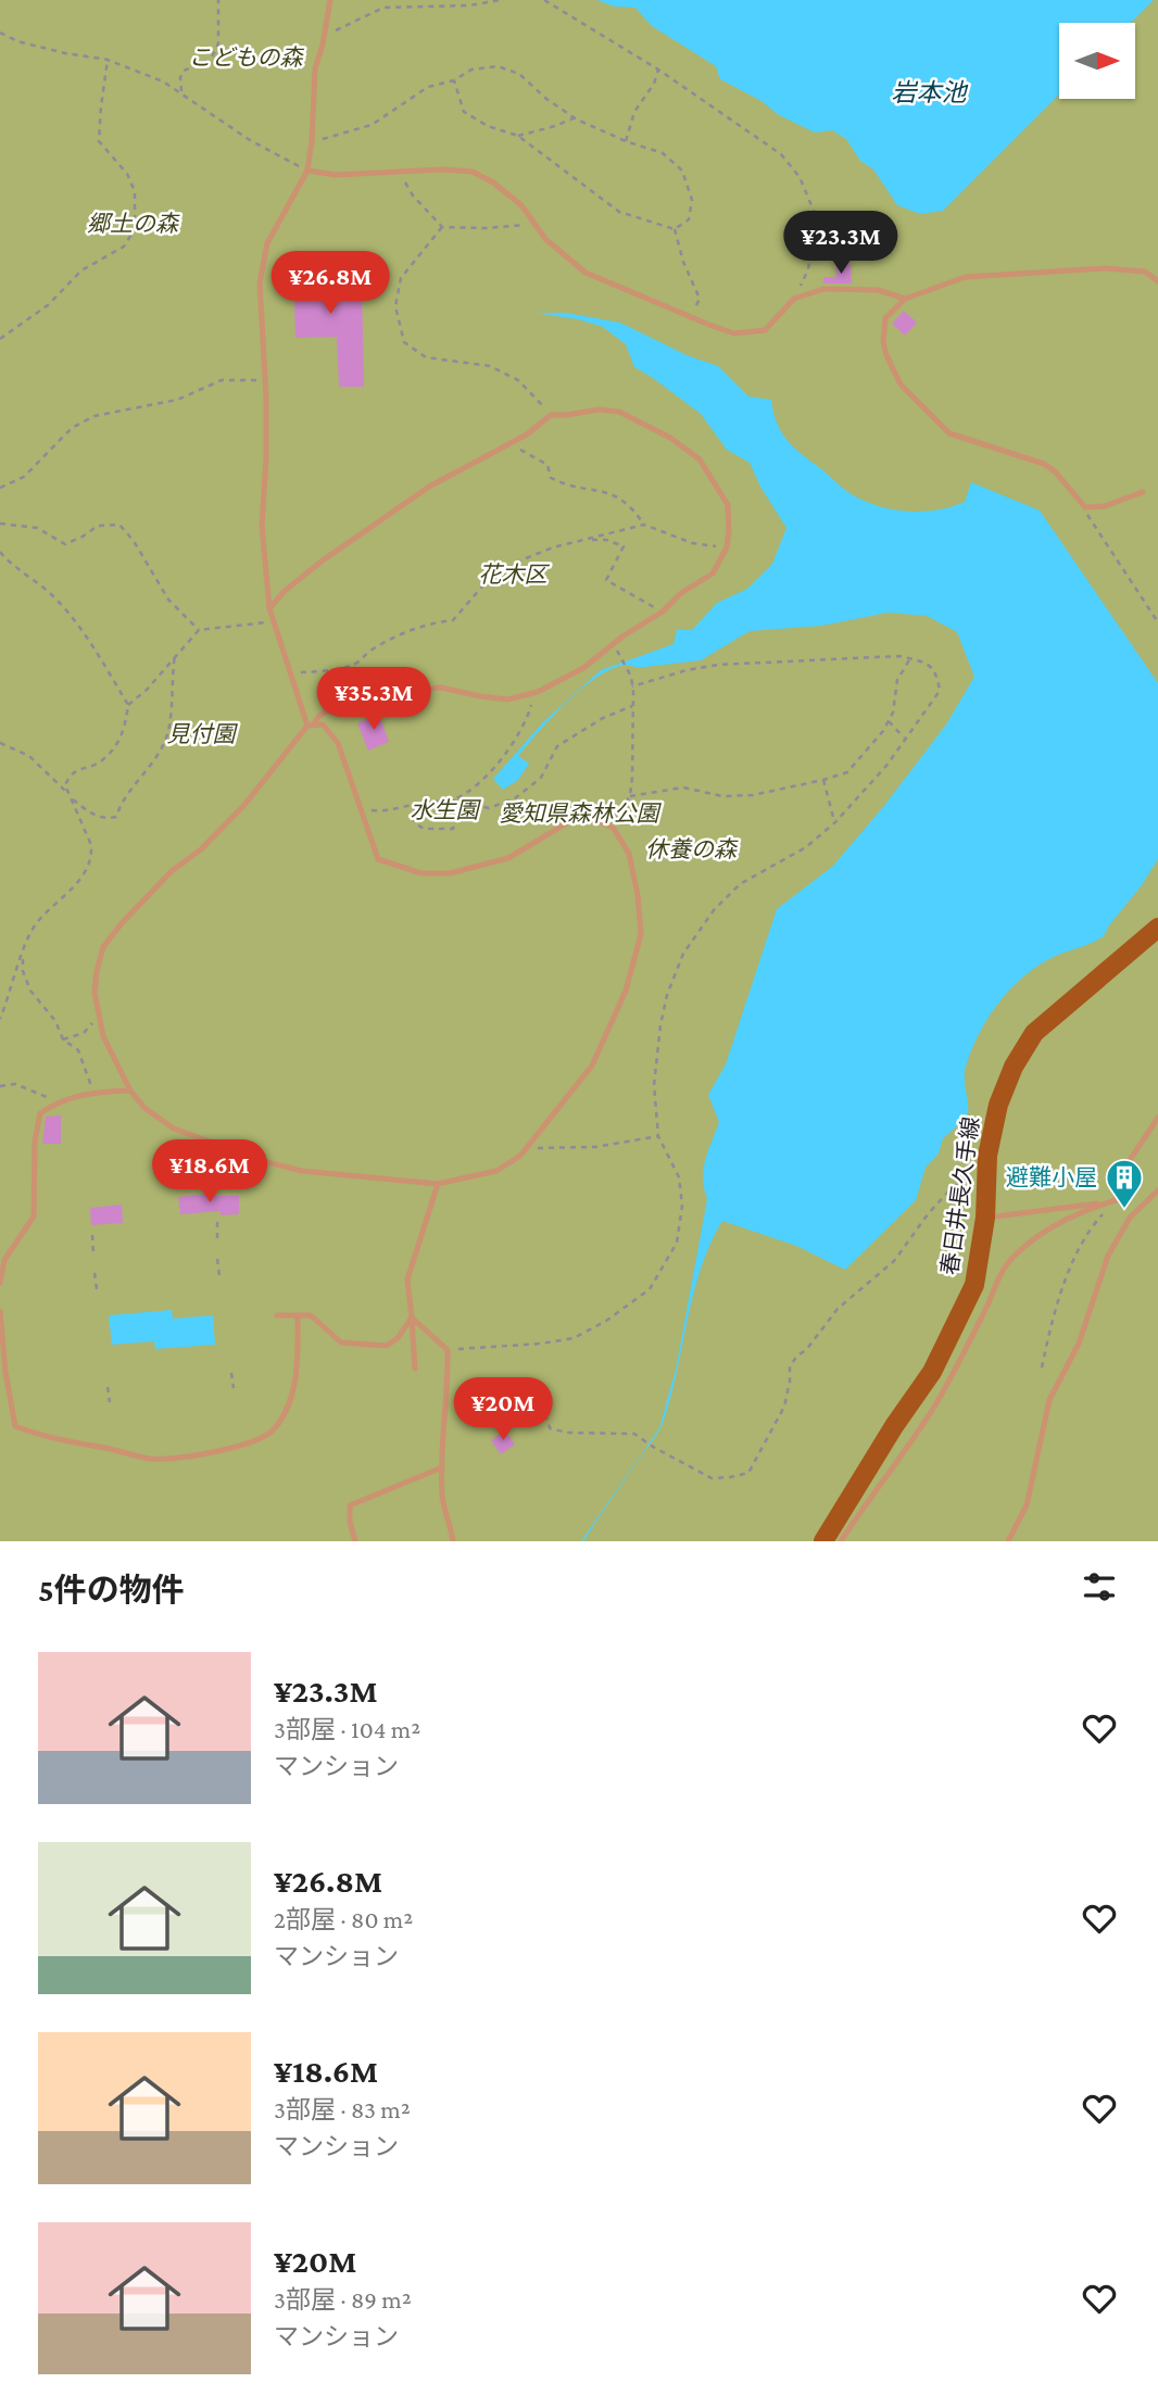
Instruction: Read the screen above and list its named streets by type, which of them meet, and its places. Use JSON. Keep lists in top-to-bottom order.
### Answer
{
  "streets": {
    "main road": ["春日井長久手線"]
  },
  "water": ["岩本池"],
  "parks": [
    "こどもの森",
    "郷土の森",
    "花木区",
    "見付園",
    "水生園",
    "愛知県森林公園",
    "休養の森"
  ],
  "places": {
    "building": ["避難小屋"]
  },
  "north": "right",
  "page": {
    "price": [
      "¥23.3M",
      "¥26.8M",
      "¥35.3M",
      "¥18.6M",
      "¥20M"
    ],
    "heading": "5件の物件",
    "list": [
      {
        "name": "¥23.3M",
        "note": "3部屋 · 104 m² · マンション"
      },
      {
        "name": "¥26.8M",
        "note": "2部屋 · 80 m² · マンション"
      },
      {
        "name": "¥18.6M",
        "note": "3部屋 · 83 m² · マンション"
      },
      {
        "name": "¥20M",
        "note": "3部屋 · 89 m² · マンション"
      }
    ]
  }
}
